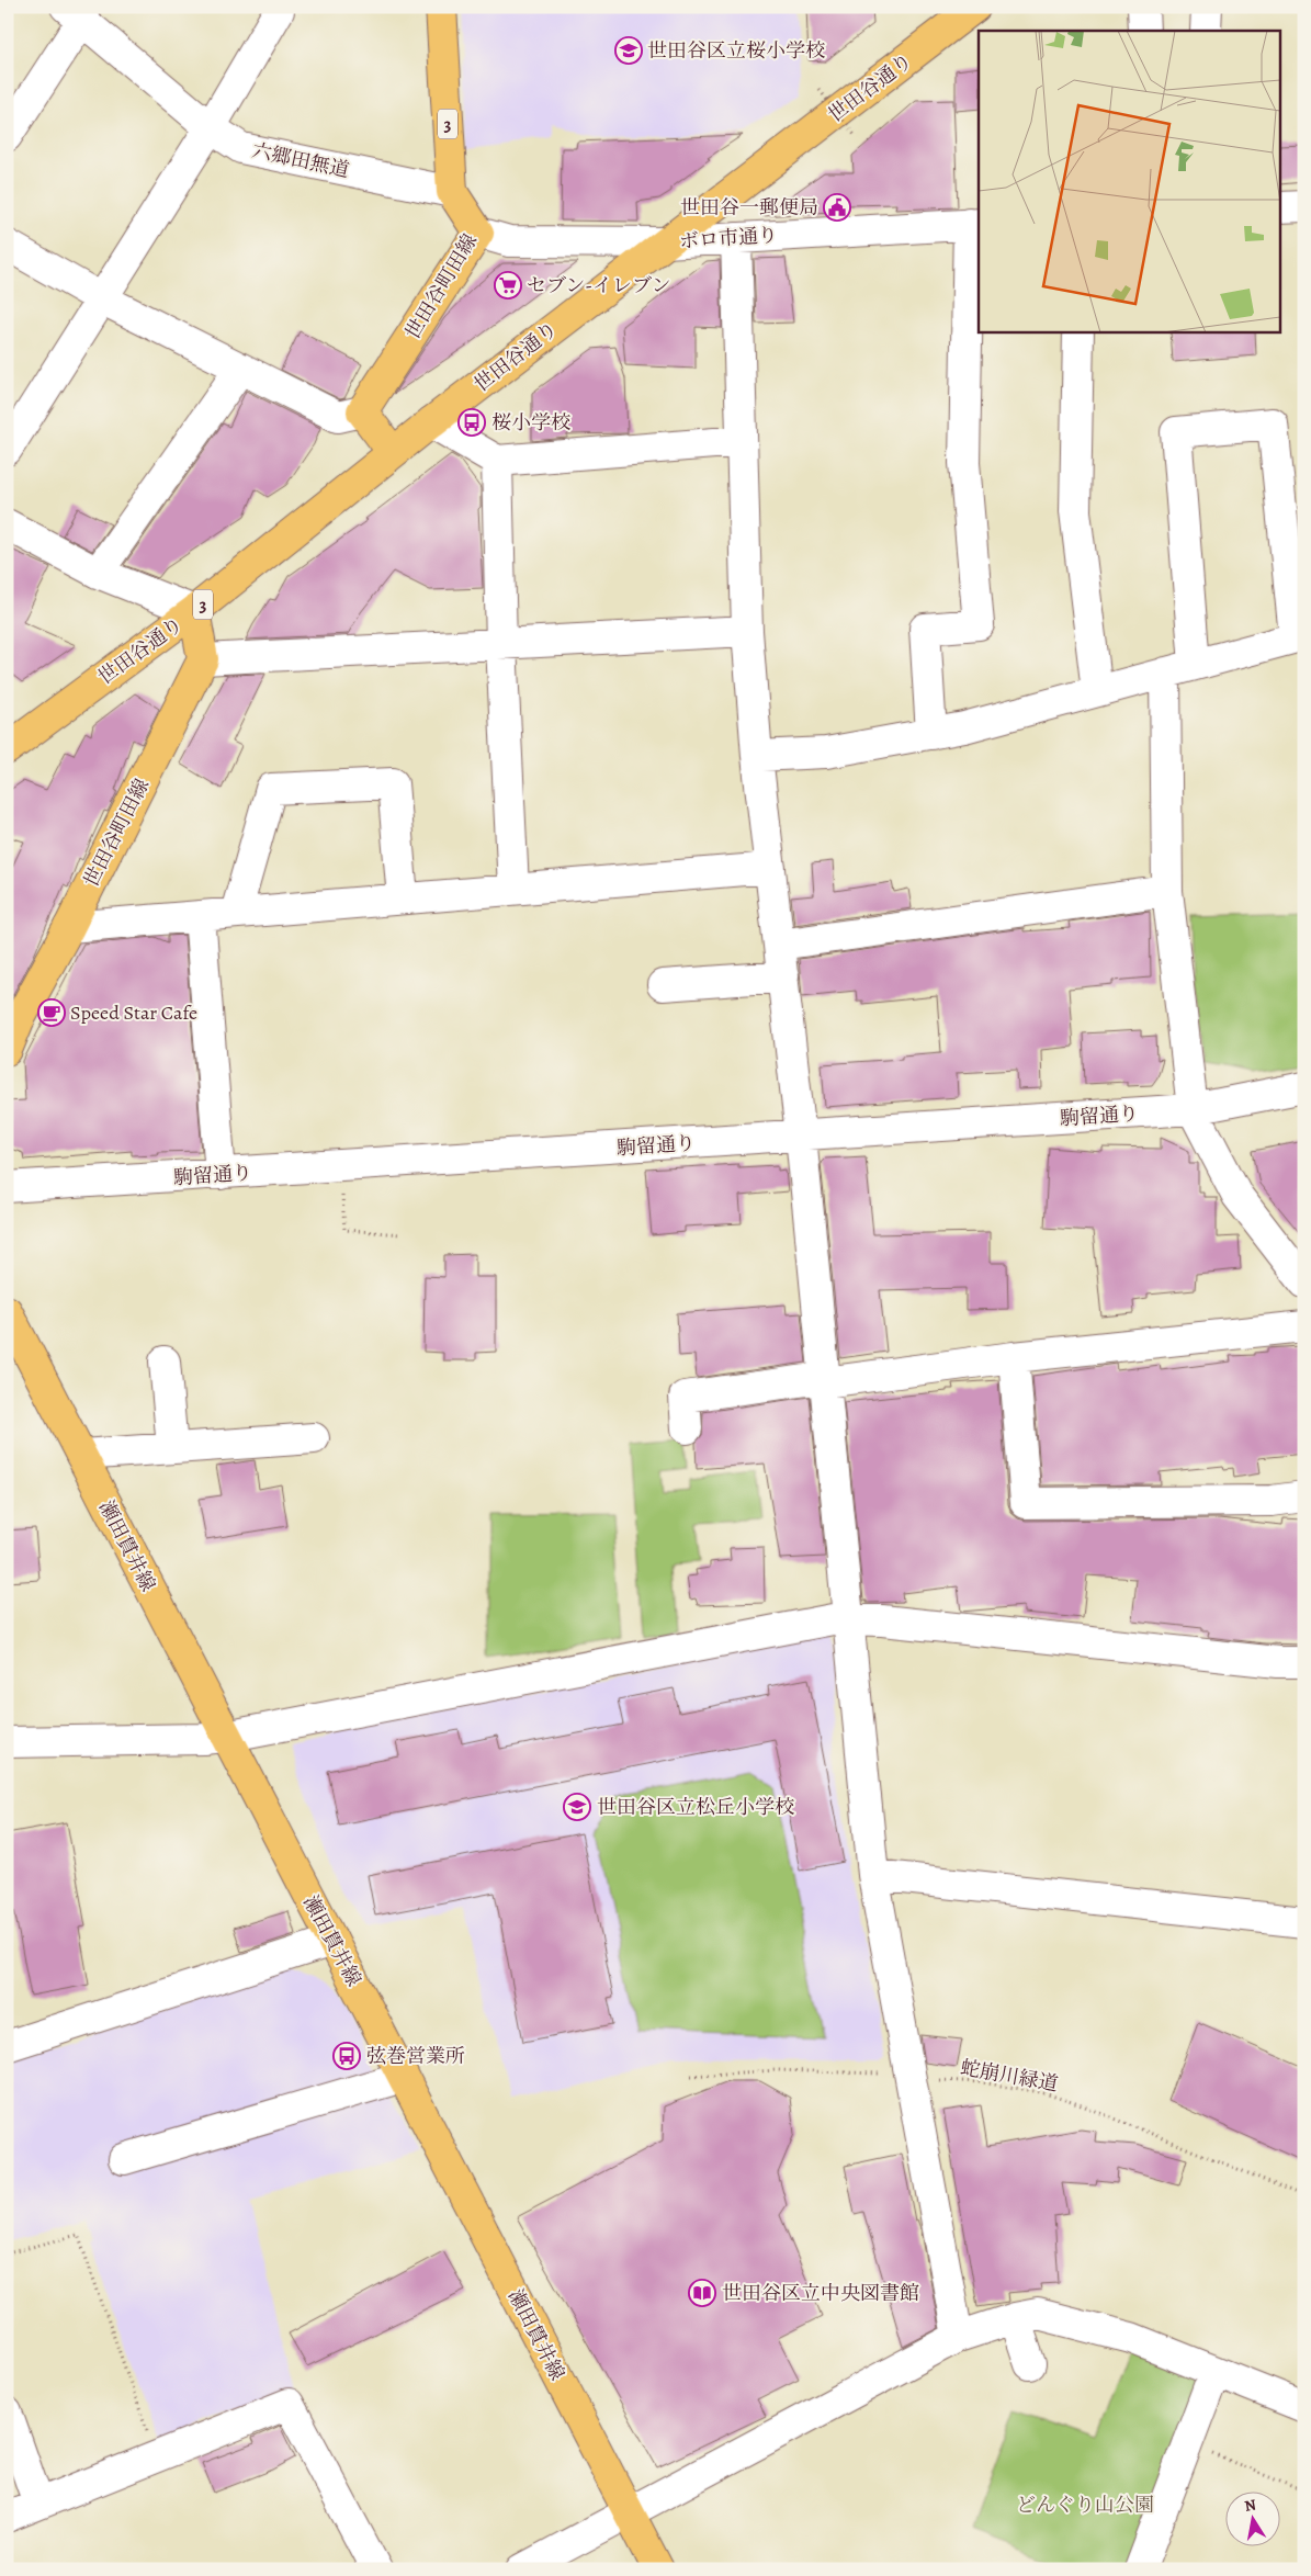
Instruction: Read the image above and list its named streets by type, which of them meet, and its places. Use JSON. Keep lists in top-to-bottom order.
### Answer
{
  "streets": {
    "main road": [
      "世田谷通り",
      "3",
      "世田谷町田線",
      "瀬田貫井線"
    ],
    "street": ["六郷田無道", "ボロ市通り", "駒留通り"],
    "path": ["蛇崩川緑道"]
  },
  "crossings": [
    ["世田谷通り", "3"],
    ["世田谷通り", "ボロ市通り"],
    ["3", "世田谷町田線"],
    ["六郷田無道", "世田谷町田線"],
    ["ボロ市通り", "世田谷町田線"]
  ],
  "parks": ["どんぐり山公園"],
  "places": {
    "school or university": ["世田谷区立桜小学校", "世田谷区立松丘小学校"],
    "public building": ["世田谷一郵便局"],
    "supermarket": ["セブン-イレブン"],
    "bus stop": ["桜小学校", "弦巻営業所"],
    "cafe": ["Speed Star Cafe"],
    "library": ["世田谷区立中央図書館"]
  },
  "north": "top"
}
